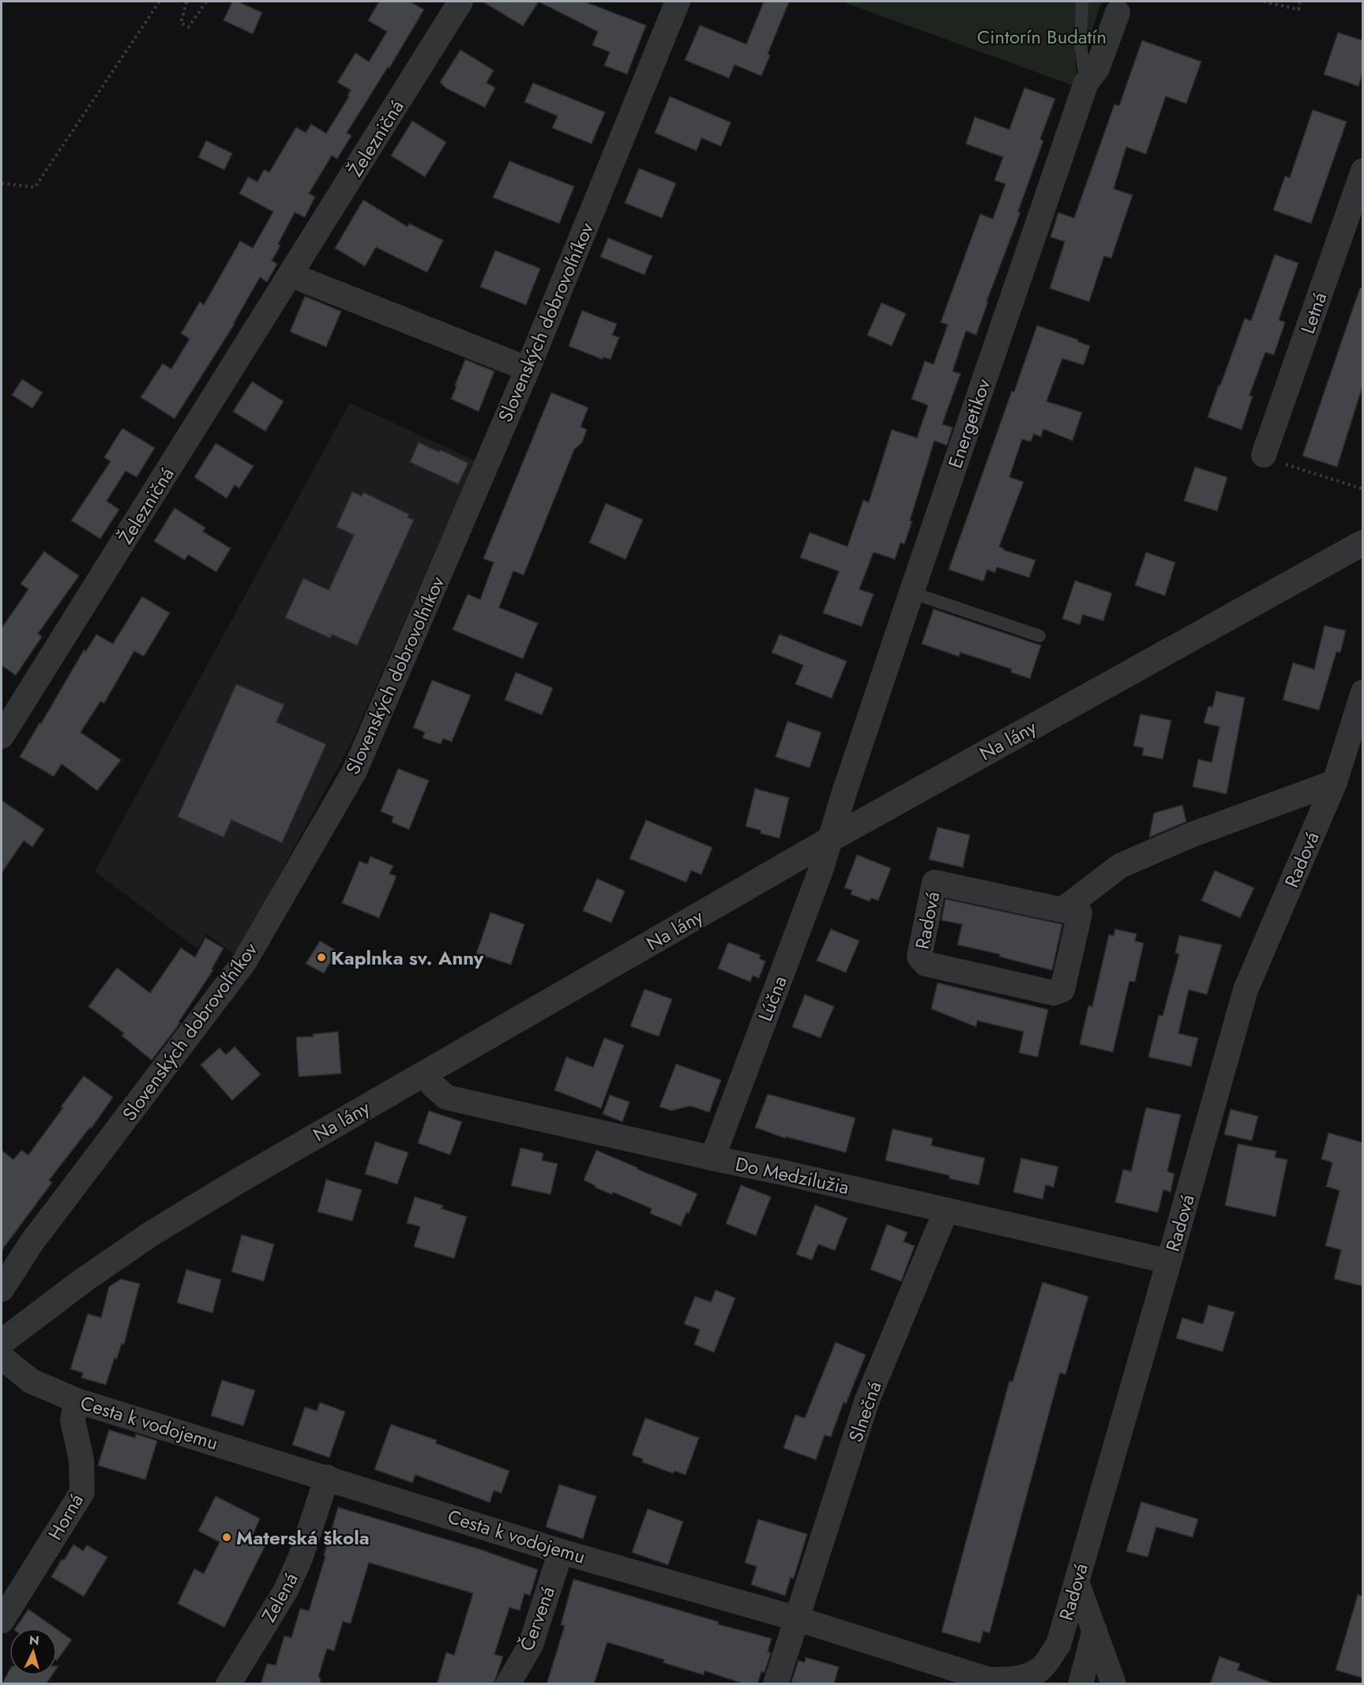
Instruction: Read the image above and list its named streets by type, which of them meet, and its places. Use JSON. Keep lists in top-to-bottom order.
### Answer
{
  "streets": {
    "street": [
      "Železničná",
      "Letná",
      "Slovenských dobrovoľníkov",
      "Energetikov",
      "Na lány",
      "Radová",
      "Lúčna",
      "Do Medzilužia",
      "Slnečná",
      "Cesta k vodojemu",
      "Horná",
      "Zelená",
      "Červená"
    ]
  },
  "crossings": [
    ["Energetikov", "Na lány"],
    ["Energetikov", "Lúčna"],
    ["Na lány", "Lúčna"],
    ["Na lány", "Do Medzilužia"],
    ["Radová", "Do Medzilužia"],
    ["Radová", "Cesta k vodojemu"],
    ["Lúčna", "Do Medzilužia"],
    ["Do Medzilužia", "Slnečná"],
    ["Slnečná", "Cesta k vodojemu"],
    ["Cesta k vodojemu", "Horná"],
    ["Cesta k vodojemu", "Zelená"],
    ["Cesta k vodojemu", "Červená"]
  ],
  "parks": ["Cintorín Budatín"],
  "places": ["Kaplnka sv. Anny", "Materská škola"],
  "north": "top"
}
